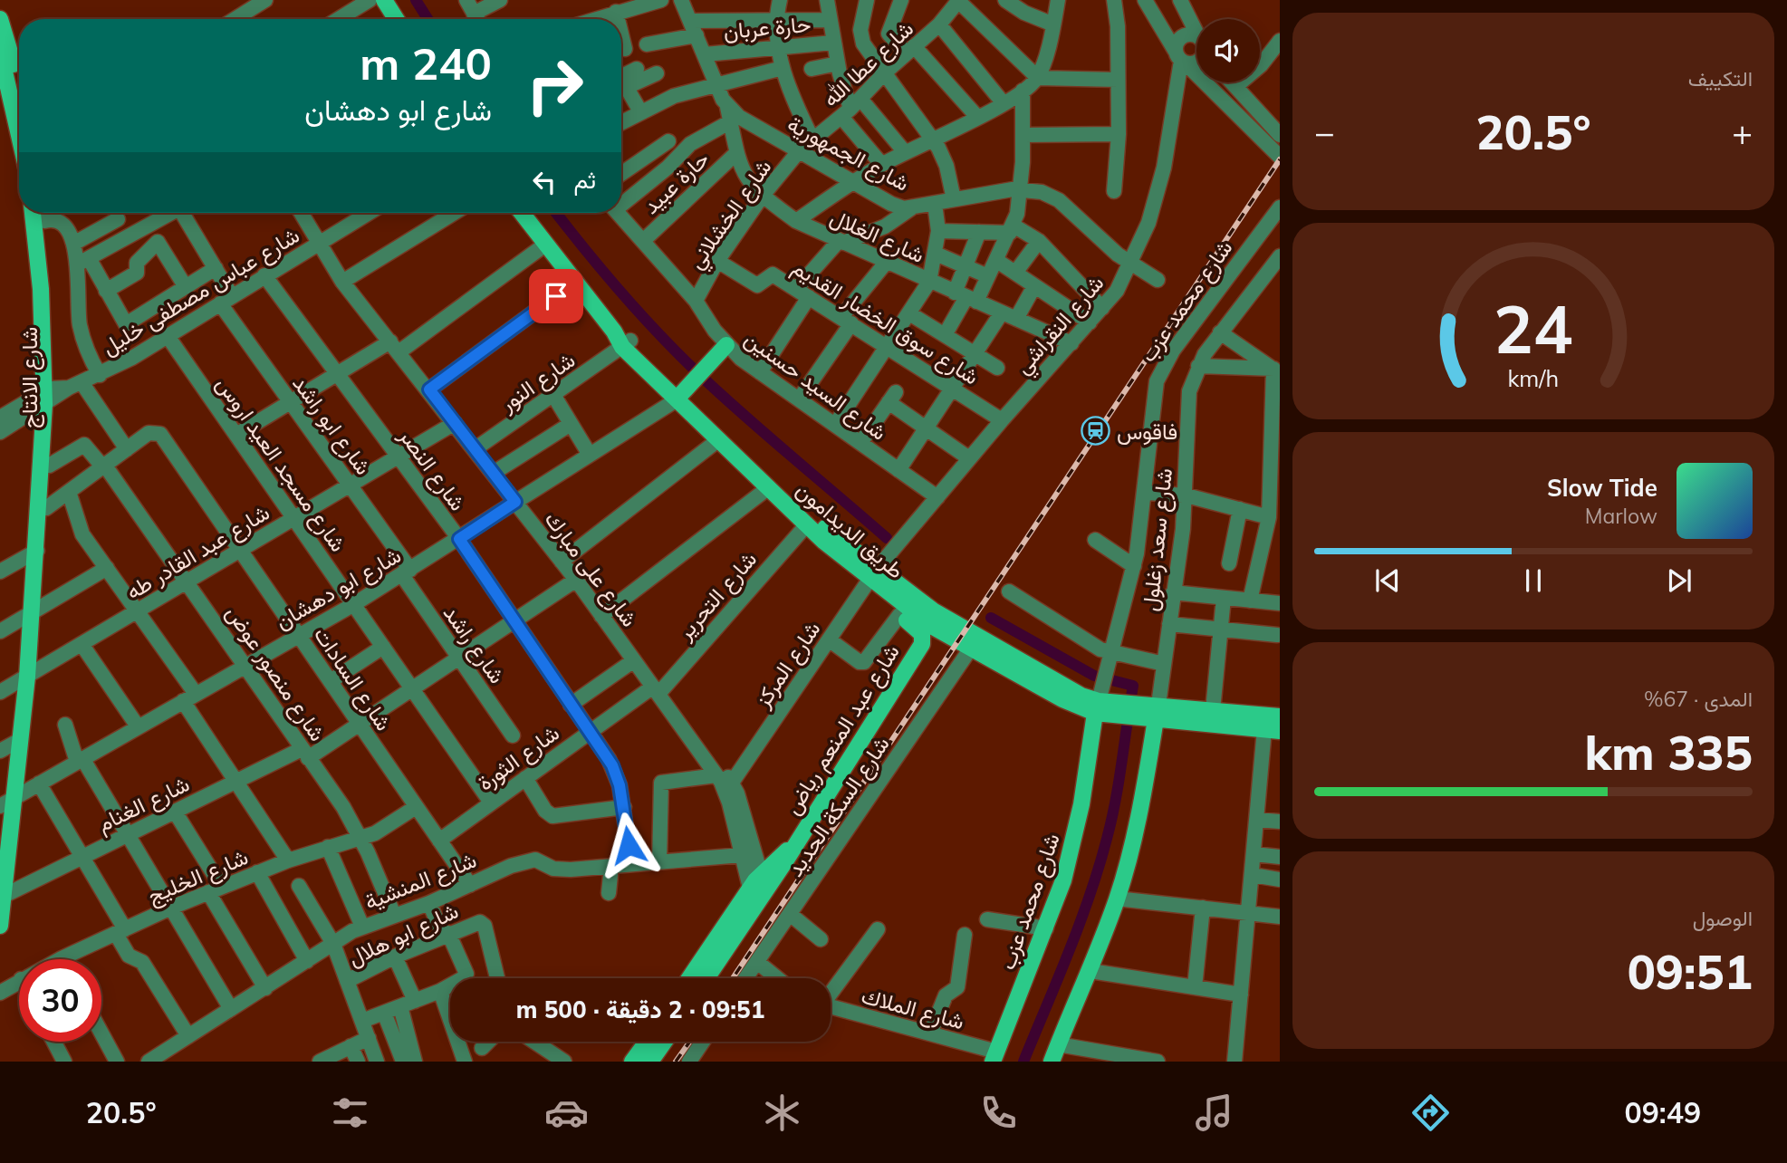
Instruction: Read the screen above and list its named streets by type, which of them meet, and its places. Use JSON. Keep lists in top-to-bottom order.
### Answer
{
  "streets": {
    "main road": [
      "شارع محمد عزب",
      "شارع الانتاج",
      "طريق الديدامون",
      "شارع سعد زغلول",
      "شارع عبد المنعم رياض"
    ],
    "street": [
      "حارة عربان",
      "شارع عطا الله",
      "شارع الجمهورية",
      "حارة عبيد",
      "شارع الخشلاني",
      "شارع الغلال",
      "شارع عباس مصطفى خليل",
      "شارع سوق الخضار القديم",
      "شارع النقراشي",
      "شارع النور",
      "شارع السيد حسنين",
      "شارع ابو راشد",
      "شارع مسجد العيد اروس",
      "شارع النصر",
      "شارع عبد القادر طه",
      "شارع على مبارك",
      "شارع ابو دهشان",
      "شارع التحرير",
      "شارع راشد",
      "شارع المركز",
      "شارع منصور عوض",
      "شارع السادات",
      "شارع الثورة",
      "شارع الغنام",
      "شارع السكة الحديد",
      "شارع الخليج",
      "شارع المنشية",
      "شارع ابو هلال",
      "شارع الملاك"
    ]
  },
  "crossings": [
    ["شارع عطا الله", "شارع الجمهورية"],
    ["شارع عطا الله", "شارع الخشلاني"],
    ["شارع الجمهورية", "شارع الخشلاني"],
    ["شارع الجمهورية", "شارع الغلال"],
    ["شارع الجمهورية", "شارع النقراشي"],
    ["حارة عبيد", "شارع الغلال"],
    ["حارة عبيد", "شارع السيد حسنين"],
    ["شارع الخشلاني", "شارع الغلال"],
    ["شارع الخشلاني", "شارع سوق الخضار القديم"],
    ["شارع الخشلاني", "شارع السيد حسنين"],
    ["شارع الغلال", "شارع النقراشي"],
    ["شارع عباس مصطفى خليل", "شارع الانتاج"],
    ["شارع عباس مصطفى خليل", "شارع ابو راشد"],
    ["شارع عباس مصطفى خليل", "شارع مسجد العيد اروس"],
    ["شارع عباس مصطفى خليل", "شارع النصر"],
    ["شارع عباس مصطفى خليل", "شارع على مبارك"],
    ["شارع محمد عزب", "طريق الديدامون"],
    ["شارع محمد عزب", "شارع الملاك"],
    ["شارع سوق الخضار القديم", "شارع النقراشي"],
    ["شارع النقراشي", "شارع السيد حسنين"],
    ["شارع النقراشي", "طريق الديدامون"],
    ["شارع النقراشي", "شارع المركز"],
    ["شارع النقراشي", "شارع عبد المنعم رياض"],
    ["شارع الانتاج", "شارع عبد القادر طه"],
    ["شارع الانتاج", "شارع ابو دهشان"],
    ["شارع الانتاج", "شارع منصور عوض"],
    ["شارع الانتاج", "شارع السادات"],
    ["شارع الانتاج", "شارع الغنام"],
    ["شارع النور", "طريق الديدامون"],
    ["شارع النور", "شارع على مبارك"],
    ["شارع ابو راشد", "شارع عبد القادر طه"],
    ["شارع ابو راشد", "شارع ابو دهشان"],
    ["شارع ابو راشد", "شارع راشد"],
    ["شارع مسجد العيد اروس", "شارع عبد القادر طه"],
    ["شارع مسجد العيد اروس", "شارع ابو دهشان"],
    ["شارع مسجد العيد اروس", "شارع الثورة"],
    ["شارع مسجد العيد اروس", "شارع الغنام"],
    ["شارع النصر", "شارع عبد القادر طه"],
    ["شارع النصر", "شارع ابو دهشان"],
    ["شارع النصر", "شارع الثورة"],
    ["شارع النصر", "شارع الغنام"],
    ["شارع النصر", "شارع المنشية"],
    ["طريق الديدامون", "شارع سعد زغلول"],
    ["طريق الديدامون", "شارع ابو دهشان"],
    ["طريق الديدامون", "شارع التحرير"],
    ["طريق الديدامون", "شارع المركز"],
    ["طريق الديدامون", "شارع عبد المنعم رياض"],
    ["طريق الديدامون", "شارع السكة الحديد"],
    ["شارع عبد القادر طه", "شارع على مبارك"],
    ["شارع عبد القادر طه", "شارع منصور عوض"],
    ["شارع عبد القادر طه", "شارع السادات"],
    ["شارع على مبارك", "شارع ابو دهشان"],
    ["شارع على مبارك", "شارع التحرير"],
    ["شارع على مبارك", "شارع الثورة"],
    ["شارع على مبارك", "شارع الغنام"],
    ["شارع ابو دهشان", "شارع راشد"],
    ["شارع ابو دهشان", "شارع منصور عوض"],
    ["شارع ابو دهشان", "شارع السادات"],
    ["شارع التحرير", "شارع الثورة"],
    ["شارع راشد", "شارع الغنام"],
    ["شارع المركز", "شارع عبد المنعم رياض"],
    ["شارع منصور عوض", "شارع السادات"],
    ["شارع منصور عوض", "شارع الغنام"],
    ["شارع منصور عوض", "شارع الخليج"],
    ["شارع منصور عوض", "شارع المنشية"],
    ["شارع السادات", "شارع الثورة"],
    ["شارع السادات", "شارع الغنام"],
    ["شارع السادات", "شارع الخليج"],
    ["شارع السادات", "شارع المنشية"]
  ],
  "places": {
    "station": ["فاقوس"]
  },
  "page": {
    "tile": [
      "التكييف",
      ["المدى · 67%", "335 km"],
      ["الوصول", "09:51"]
    ],
    "turn": ["240 m", "شارع ابو دهشان"],
    "heat": ["−", "20.5°", "+"],
    "then": "ثم",
    "song": ["Slow Tide", "Marlow"],
    "limit": "30",
    "trip": "09:51 · 2 دقيقة · 500 m",
    "tabs": ["09:49", "20.5°"],
    "gauge": ["24", "km/h"]
  }
}
